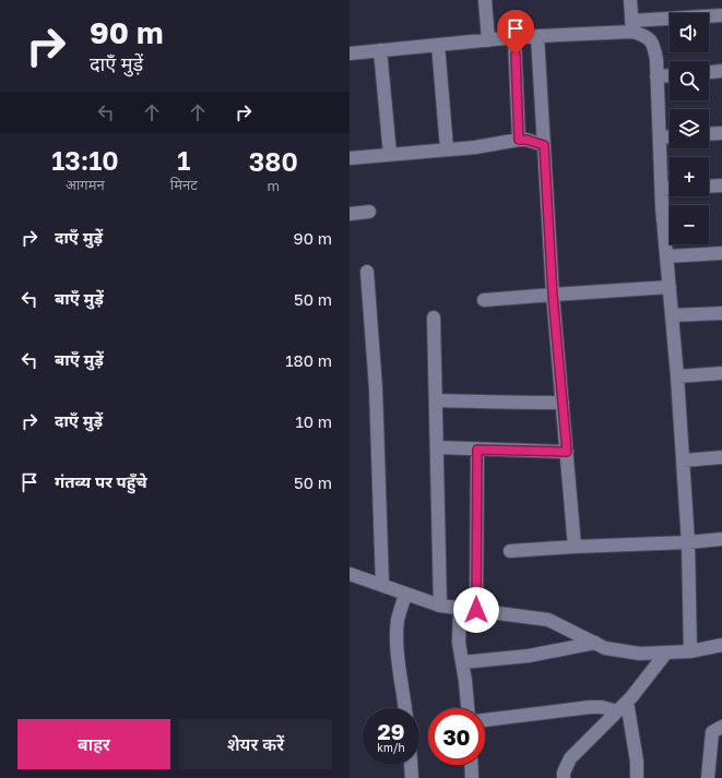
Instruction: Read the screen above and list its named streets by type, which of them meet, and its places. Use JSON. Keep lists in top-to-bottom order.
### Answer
{
  "page": {
    "turn": ["90 m", "दाएँ मुड़ें"],
    "map_buttons": ["+", "−"],
    "eta": [
      "13:10",
      "आगमन",
      "1",
      "मिनट",
      "380",
      "m"
    ],
    "list": [
      {
        "name": "दाएँ मुड़ें",
        "value": "90 m"
      },
      {
        "name": "बाएँ मुड़ें",
        "value": "50 m"
      },
      {
        "name": "बाएँ मुड़ें",
        "value": "180 m"
      },
      {
        "name": "दाएँ मुड़ें",
        "value": "10 m"
      },
      {
        "name": "गंतव्य पर पहुँचे",
        "value": "50 m"
      }
    ],
    "speed": "29 km/h",
    "limit": "30",
    "buttons": ["बाहर", "शेयर करें"]
  }
}
